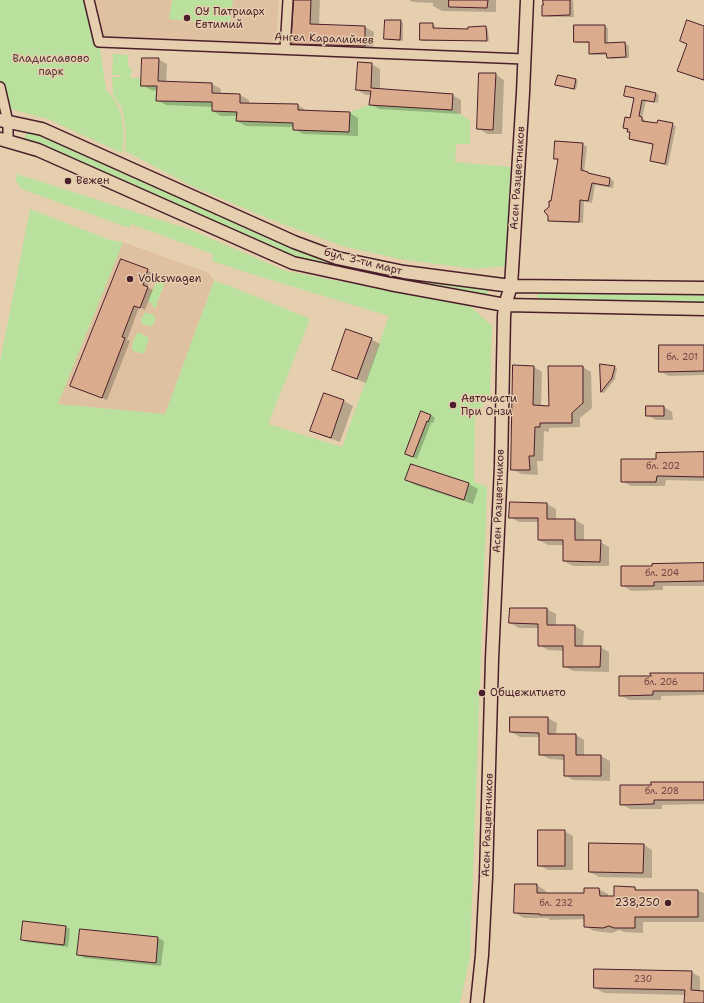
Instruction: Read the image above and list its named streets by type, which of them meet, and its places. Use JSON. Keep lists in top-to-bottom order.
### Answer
{
  "streets": {
    "street": ["Ангел Каралийчев", "Асен Разцветников", "бул. 3-ти март"]
  },
  "crossings": [
    ["Ангел Каралийчев", "Асен Разцветников"],
    ["Асен Разцветников", "бул. 3-ти март"]
  ],
  "parks": ["Владиславово парк"],
  "places": [
    "ОУ Патриарх Евтимий",
    "Вежен",
    "Volkswagen",
    "Авточасти При Онзи",
    "Общежитието",
    "238,250"
  ],
  "house_numbers": [
    "бл. 201",
    "бл. 202",
    "бл. 204",
    "бл. 206",
    "бл. 208",
    "бл. 232",
    "230"
  ]
}
